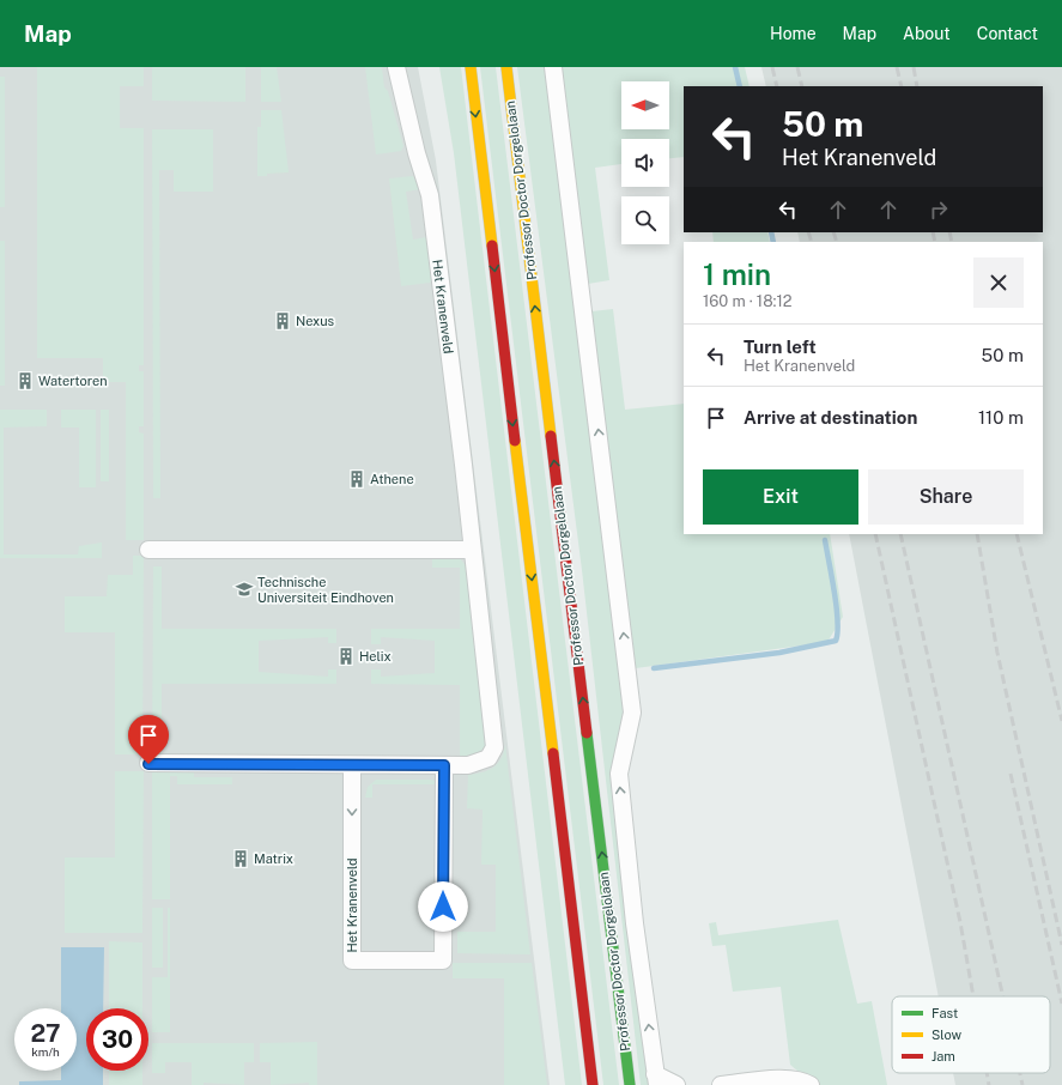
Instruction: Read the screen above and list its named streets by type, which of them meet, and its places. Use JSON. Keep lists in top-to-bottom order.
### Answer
{
  "streets": {
    "main road": ["Professor Doctor Dorgelolaan"],
    "street": ["Het Kranenveld"]
  },
  "places": {
    "building": [
      "Nexus",
      "Watertoren",
      "Athene",
      "Helix",
      "Matrix"
    ],
    "school or university": ["Technische Universiteit Eindhoven"]
  },
  "legend": ["Fast", "Slow", "Jam"],
  "north": "left",
  "page": {
    "header": "Map",
    "nav": [
      "Home",
      "Map",
      "About",
      "Contact"
    ],
    "turn": ["50 m", "Het Kranenveld"],
    "heading": ["1 min", "160 m · 18:12"],
    "list": [
      {
        "name": "Turn left",
        "note": "Het Kranenveld",
        "value": "50 m"
      },
      {
        "name": "Arrive at destination",
        "value": "110 m"
      }
    ],
    "buttons": ["Exit", "Share"],
    "speed": "27 km/h",
    "limit": "30"
  }
}
